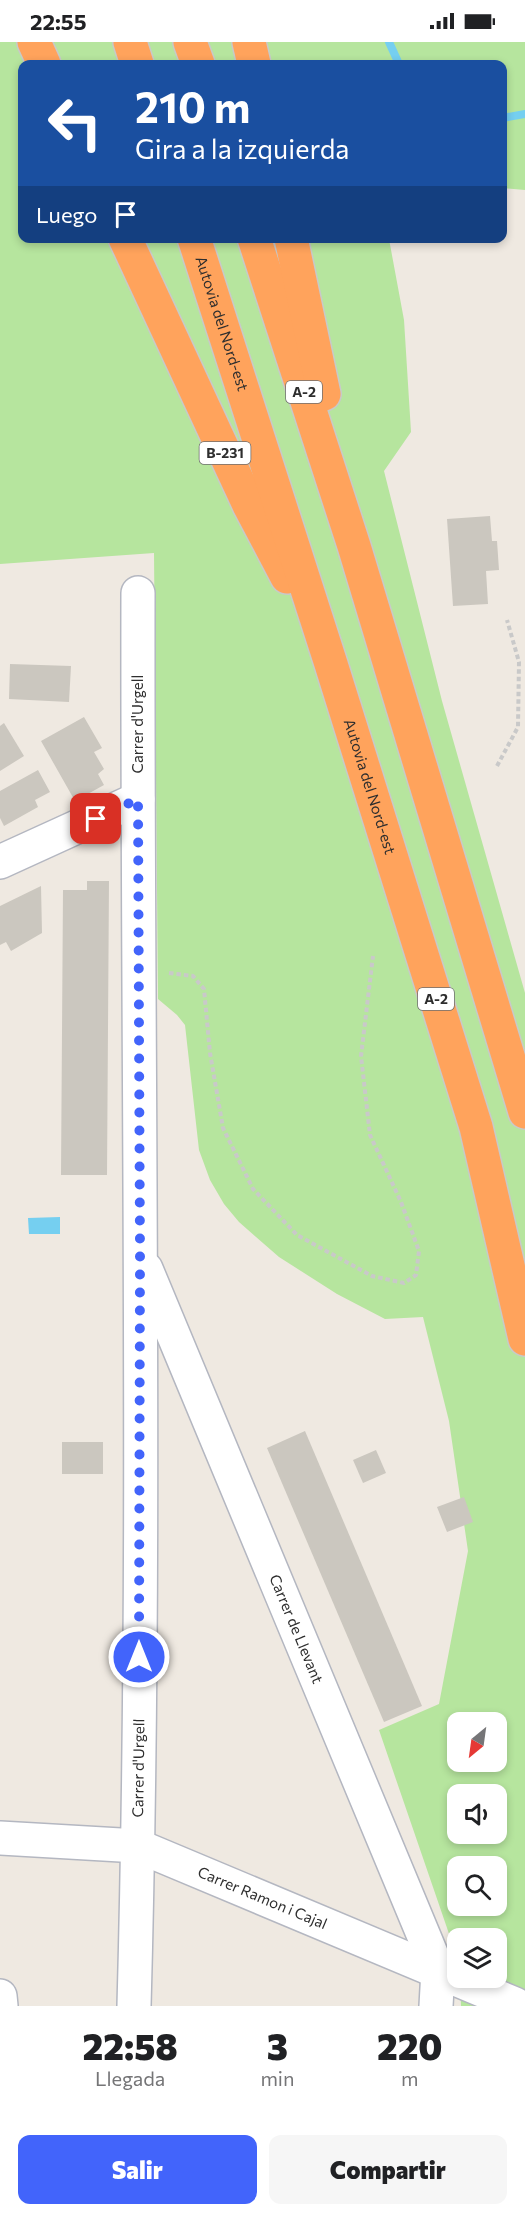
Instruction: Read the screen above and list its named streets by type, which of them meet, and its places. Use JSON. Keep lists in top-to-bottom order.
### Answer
{
  "streets": {
    "highway": ["Autovia del Nord-est", "A-2", "B-231"],
    "street": ["Carrer d'Urgell", "Carrer de Llevant", "Carrer Ramon i Cajal"]
  },
  "crossings": [
    ["Autovia del Nord-est", "B-231"],
    ["Carrer d'Urgell", "Carrer de Llevant"],
    ["Carrer d'Urgell", "Carrer Ramon i Cajal"],
    ["Carrer de Llevant", "Carrer Ramon i Cajal"]
  ],
  "north": "bottom left",
  "page": {
    "status": "22:55",
    "turn": ["210 m", "Gira a la izquierda"],
    "then": "Luego",
    "eta": [
      "22:58",
      "Llegada",
      "3",
      "min",
      "220",
      "m"
    ],
    "buttons": ["Salir", "Compartir"]
  }
}
